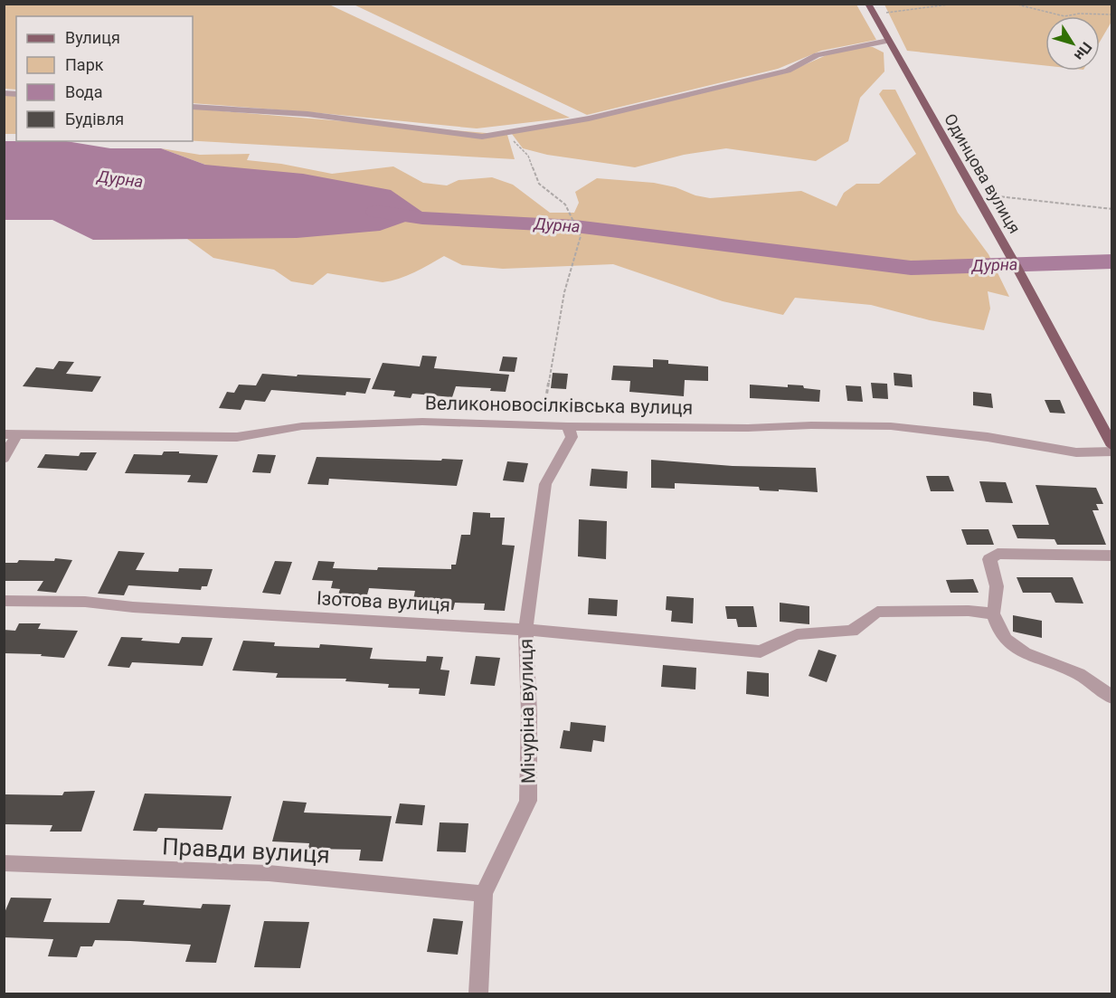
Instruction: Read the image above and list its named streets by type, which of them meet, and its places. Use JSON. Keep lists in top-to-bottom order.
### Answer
{
  "streets": {
    "main road": ["Одинцова вулиця"],
    "street": [
      "Великоновосілківська вулиця",
      "Ізотова вулиця",
      "Мічуріна вулиця",
      "Правди вулиця"
    ]
  },
  "crossings": [
    ["Великоновосілківська вулиця", "Мічуріна вулиця"],
    ["Ізотова вулиця", "Мічуріна вулиця"],
    ["Мічуріна вулиця", "Правди вулиця"]
  ],
  "water": ["Дурна"],
  "legend": [
    "Вулиця",
    "Парк",
    "Вода",
    "Будівля"
  ],
  "north": "bottom right"
}
